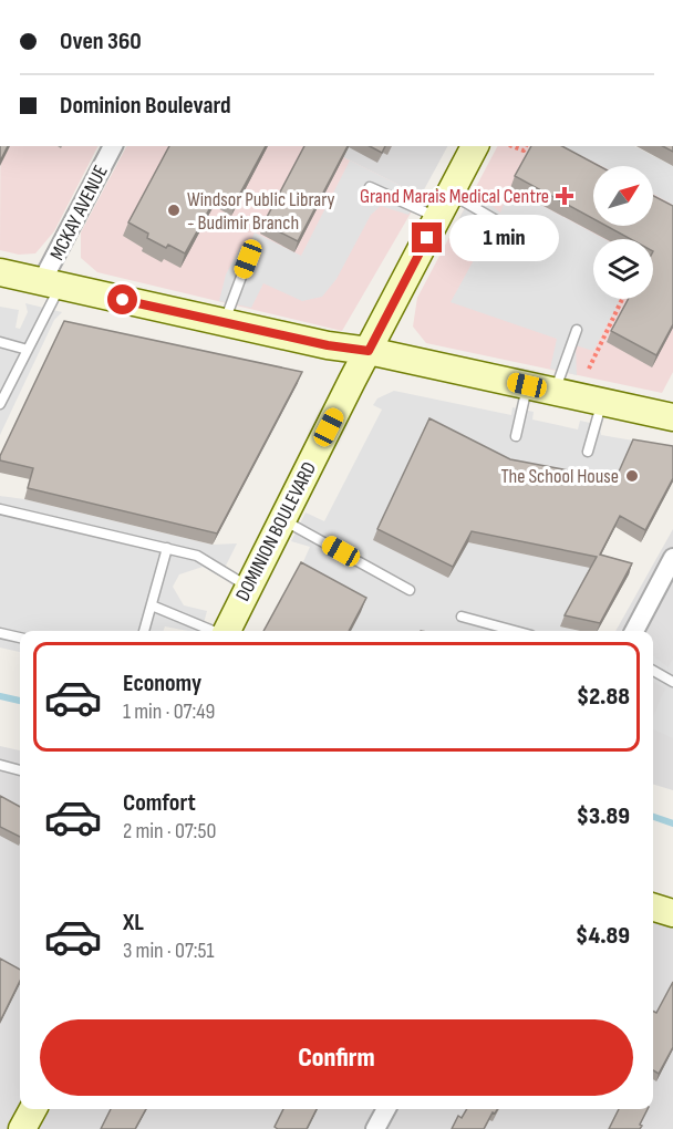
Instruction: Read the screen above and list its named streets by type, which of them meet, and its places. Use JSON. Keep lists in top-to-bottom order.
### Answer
{
  "streets": {
    "street": ["MCKAY AVENUE", "DOMINION BOULEVARD"]
  },
  "places": {
    "health": ["Grand Marais Medical Centre"],
    "other": ["Windsor Public Library - Budimir Branch", "The School House"]
  },
  "north": "top right",
  "page": {
    "banner": ["Oven 360", "Dominion Boulevard"],
    "bubble": "1 min",
    "list": [
      {
        "name": "Economy",
        "note": "1 min · 07:49",
        "value": "$2.88"
      },
      {
        "name": "Comfort",
        "note": "2 min · 07:50",
        "value": "$3.89"
      },
      {
        "name": "XL",
        "note": "3 min · 07:51",
        "value": "$4.89"
      }
    ],
    "buttons": "Confirm"
  }
}
